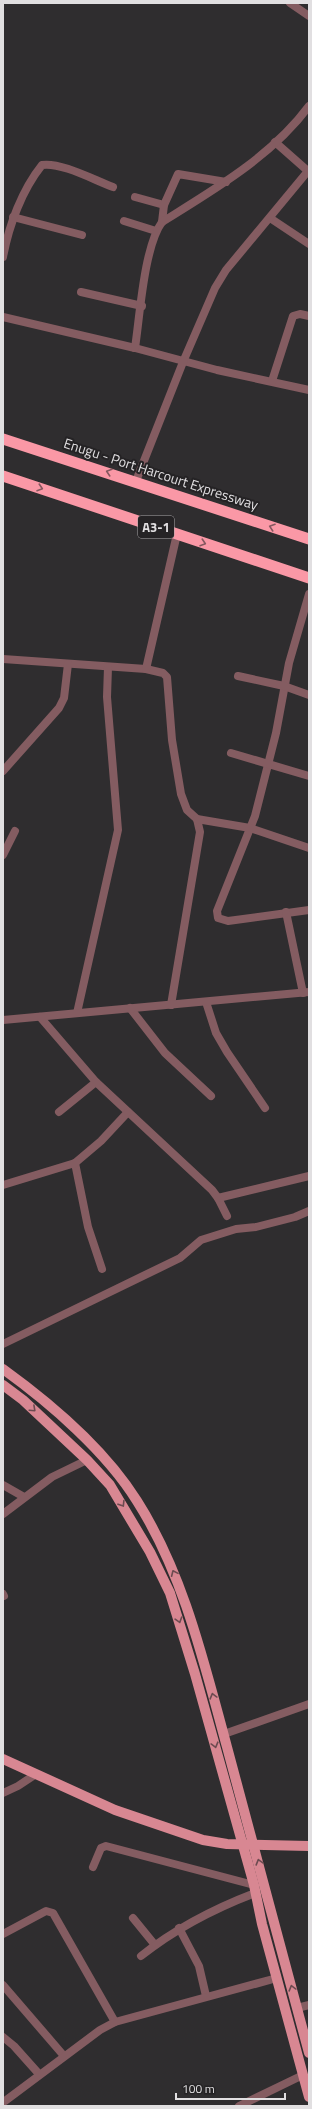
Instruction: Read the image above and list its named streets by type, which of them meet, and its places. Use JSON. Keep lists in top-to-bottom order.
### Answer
{
  "streets": {
    "highway": ["Enugu - Port Harcourt Expressway", "A3-1"]
  },
  "scale_bar": "100 m"
}
